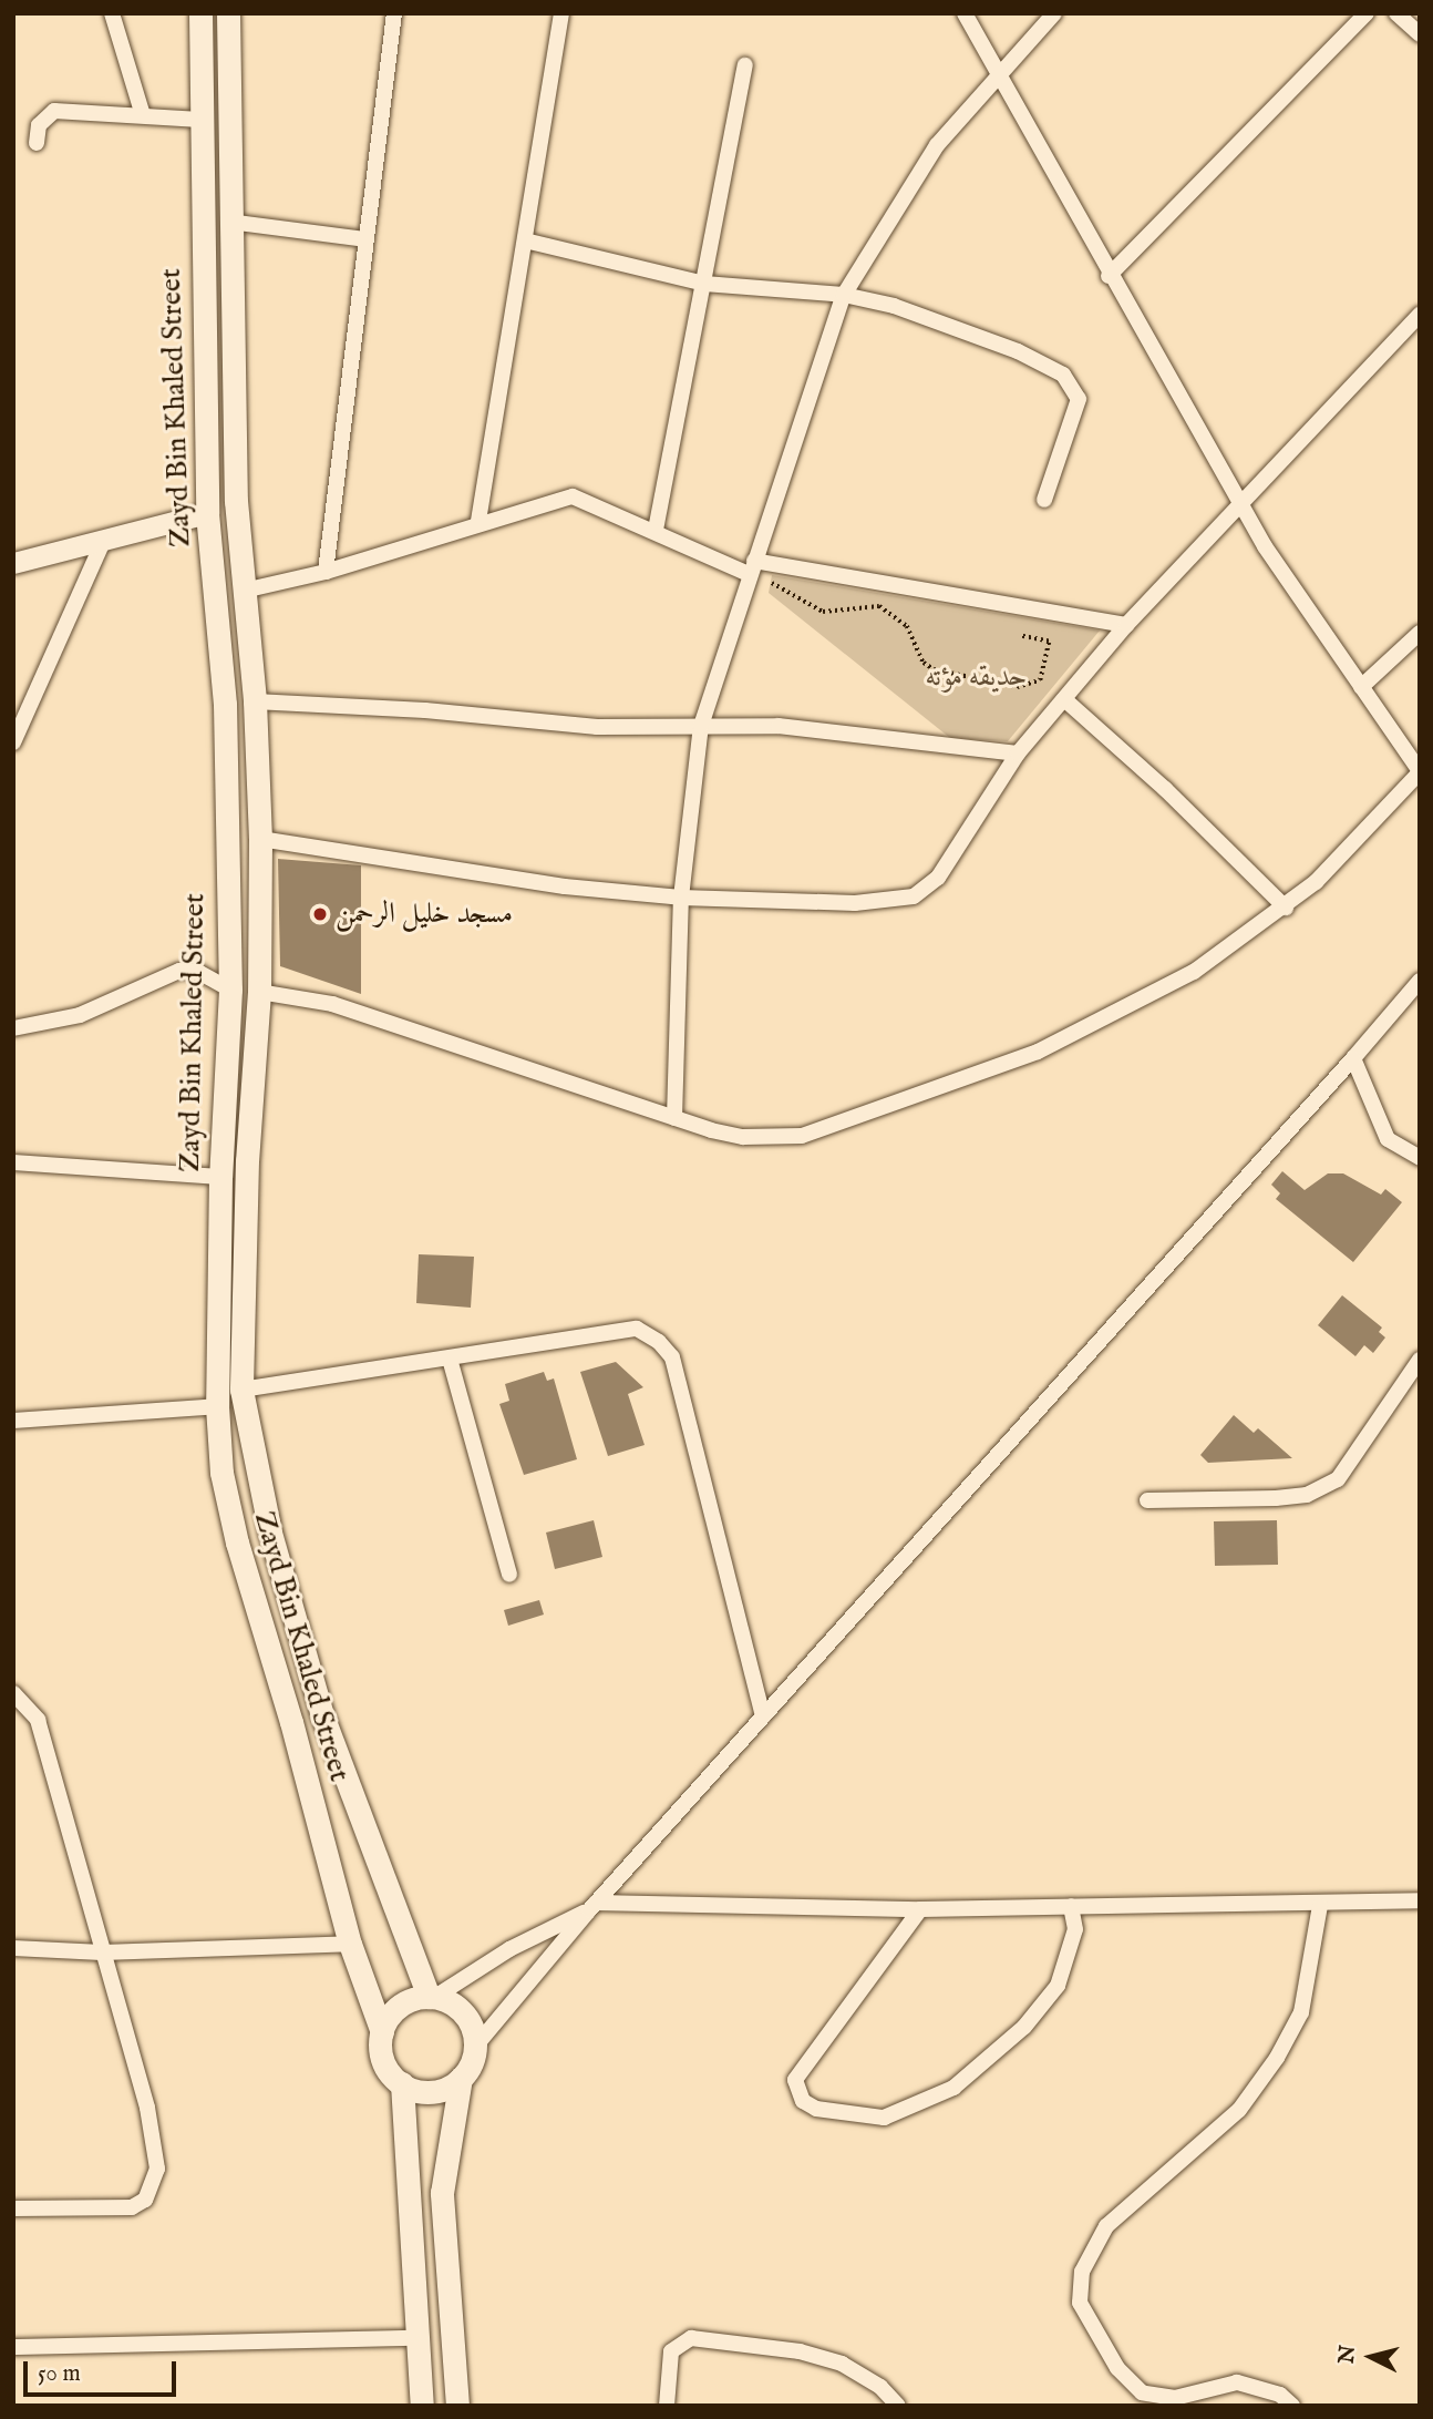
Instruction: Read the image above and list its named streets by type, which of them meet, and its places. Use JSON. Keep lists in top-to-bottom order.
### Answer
{
  "streets": {
    "main road": ["Zayd Bin Khaled Street"]
  },
  "parks": ["حديقه مؤته"],
  "places": ["مسجد خليل الرحمن"],
  "scale_bar": "50 m",
  "north": "left"
}
